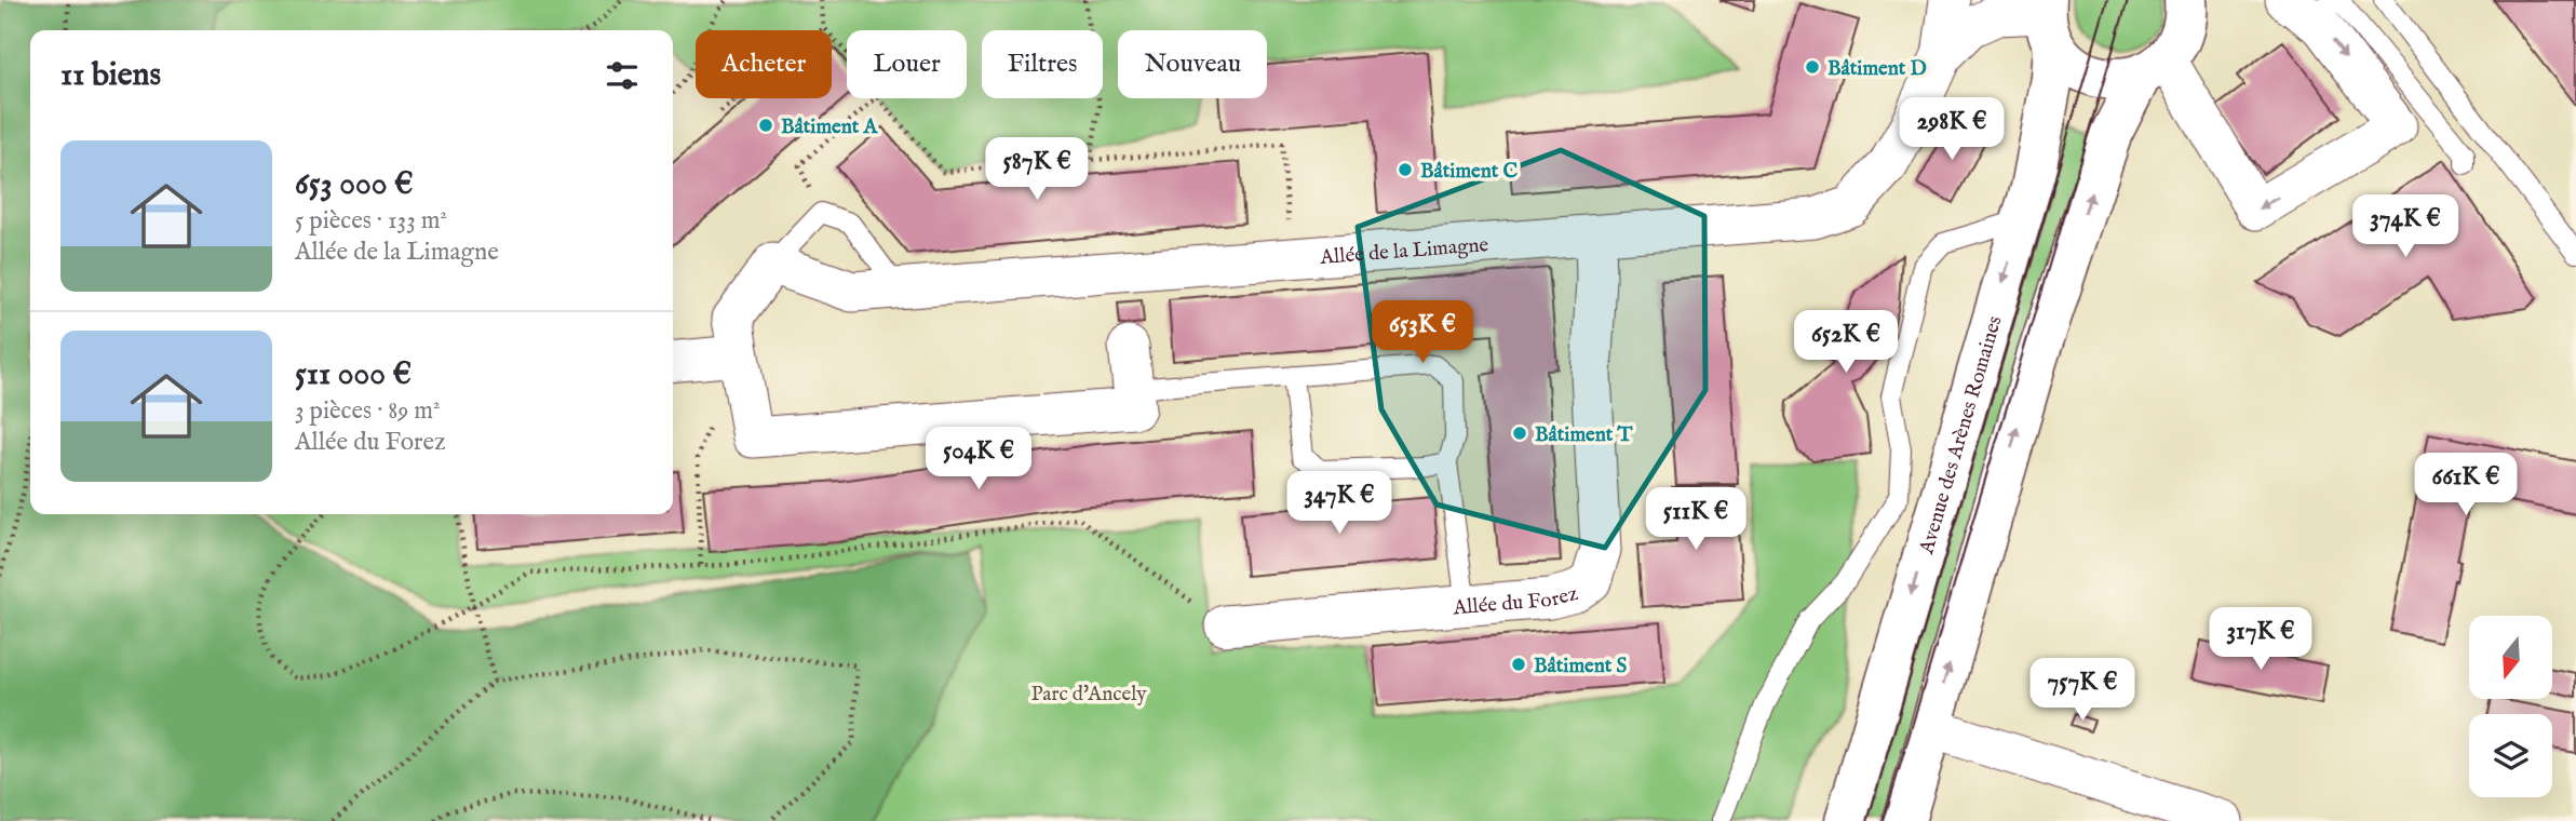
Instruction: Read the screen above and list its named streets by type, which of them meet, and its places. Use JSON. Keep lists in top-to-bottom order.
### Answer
{
  "streets": {
    "main road": ["Avenue des Arènes Romaines"],
    "street": ["Allée de la Limagne", "Allée du Forez"]
  },
  "crossings": [
    ["Allée de la Limagne", "Avenue des Arènes Romaines"],
    ["Allée de la Limagne", "Allée du Forez"]
  ],
  "parks": ["Parc d'Ancely"],
  "places": [
    "Bâtiment D",
    "Bâtiment A",
    "Bâtiment C",
    "Bâtiment T",
    "Bâtiment S"
  ],
  "north": "bottom",
  "page": {
    "chip": [
      "Acheter",
      "Louer",
      "Filtres",
      "Nouveau"
    ],
    "heading": "11 biens",
    "price": [
      "298K €",
      "587K €",
      "374K €",
      "653K €",
      "652K €",
      "504K €",
      "661K €",
      "347K €",
      "511K €",
      "317K €",
      "757K €"
    ],
    "list": [
      {
        "name": "653 000 €",
        "note": "5 pièces · 133 m² · Allée de la Limagne"
      },
      {
        "name": "511 000 €",
        "note": "3 pièces · 89 m² · Allée du Forez"
      }
    ]
  }
}
